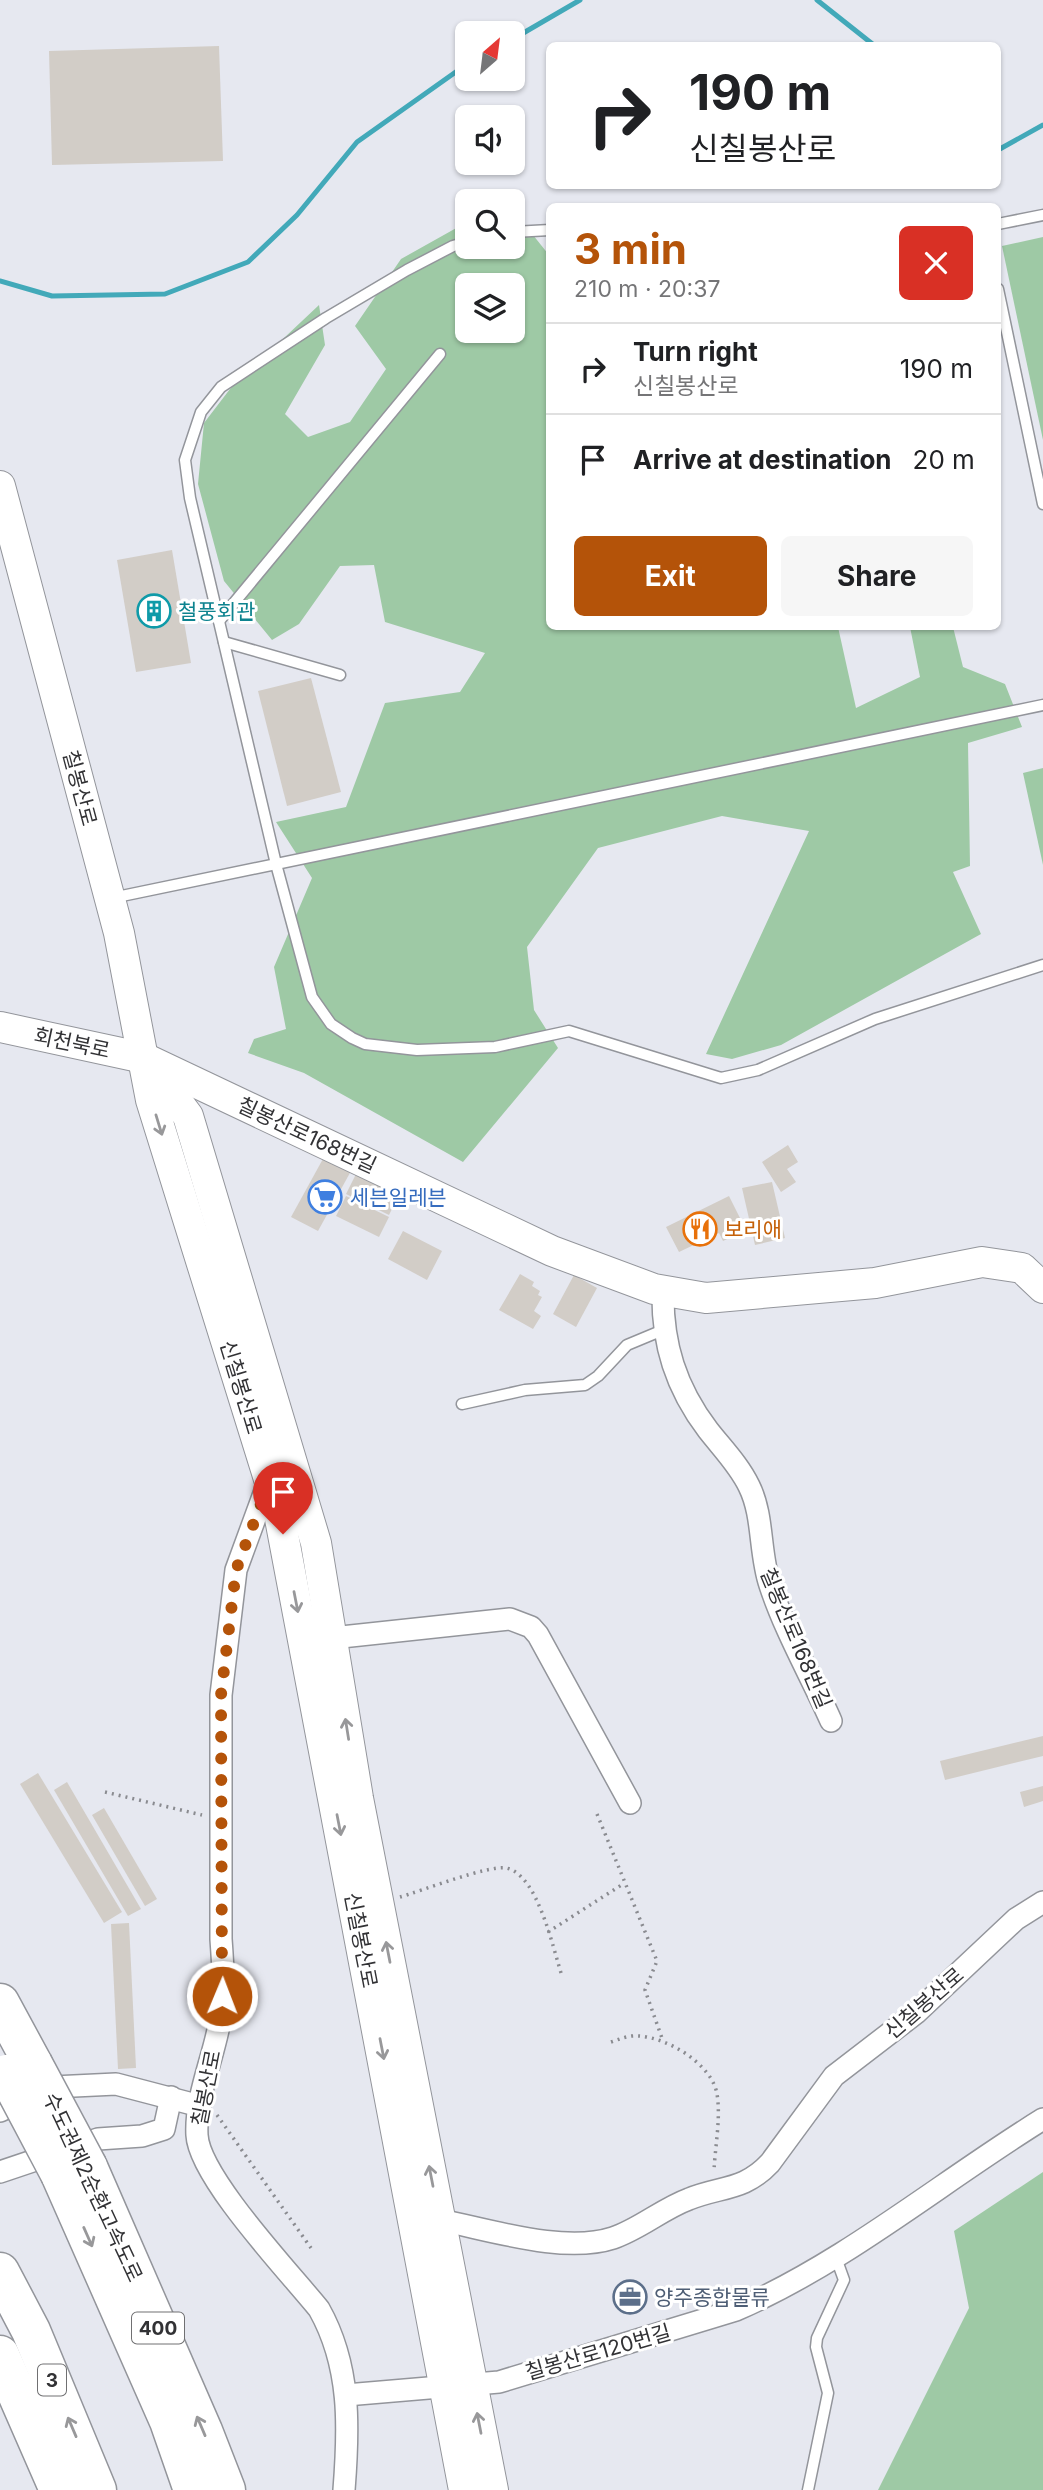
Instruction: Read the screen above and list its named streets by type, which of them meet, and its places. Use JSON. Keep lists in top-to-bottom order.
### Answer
{
  "streets": {
    "highway": ["수도권제2순환고속도로", "400", "3"],
    "street": [
      "칠봉산로",
      "회천북로",
      "칠봉산로168번길",
      "신칠봉산로",
      "칠봉산로120번길"
    ]
  },
  "crossings": [
    ["칠봉산로", "회천북로"],
    ["칠봉산로", "칠봉산로168번길"],
    ["칠봉산로", "신칠봉산로"],
    ["칠봉산로", "칠봉산로120번길"],
    ["회천북로", "칠봉산로168번길"],
    ["회천북로", "신칠봉산로"],
    ["칠봉산로168번길", "신칠봉산로"],
    ["신칠봉산로", "칠봉산로120번길"]
  ],
  "places": {
    "building": ["철풍회관"],
    "supermarket": ["세븐일레븐"],
    "restaurant": ["보리애"],
    "office": ["양주종합물류"]
  },
  "north": "top right",
  "page": {
    "turn": ["190 m", "신칠봉산로"],
    "heading": ["3 min", "210 m · 20:37"],
    "list": [
      {
        "name": "Turn right",
        "note": "신칠봉산로",
        "value": "190 m"
      },
      {
        "name": "Arrive at destination",
        "value": "20 m"
      }
    ],
    "buttons": ["Exit", "Share"]
  }
}
